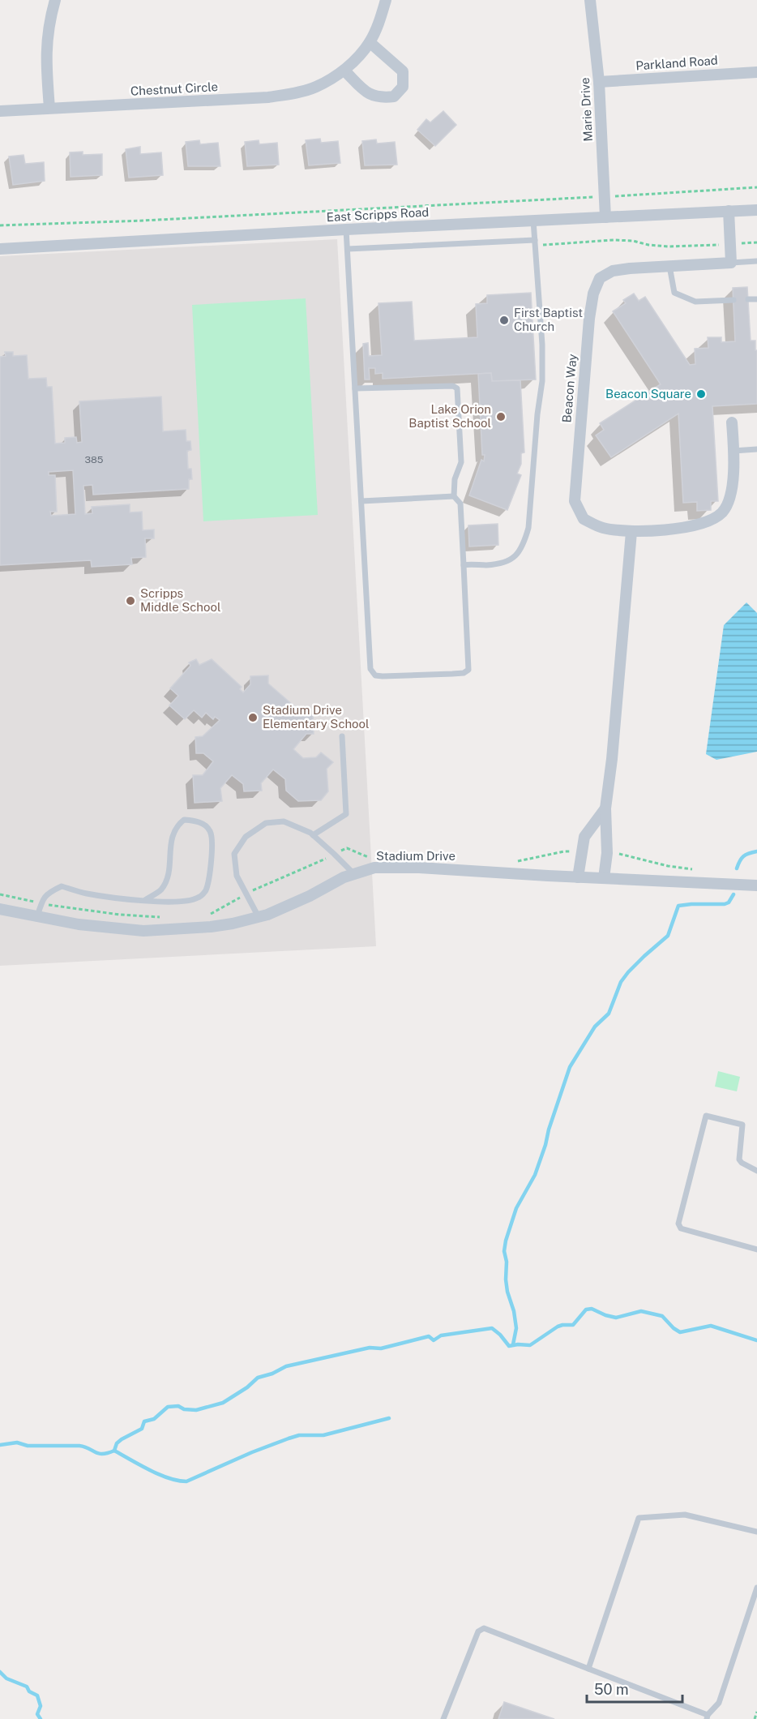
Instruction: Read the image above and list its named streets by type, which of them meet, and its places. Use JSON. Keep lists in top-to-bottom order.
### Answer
{
  "streets": {
    "street": [
      "Parkland Road",
      "Chestnut Circle",
      "Marie Drive",
      "East Scripps Road",
      "Beacon Way",
      "Stadium Drive"
    ]
  },
  "crossings": [
    ["Parkland Road", "Marie Drive"],
    ["Marie Drive", "East Scripps Road"]
  ],
  "places": [
    "First Baptist Church",
    "Beacon Square",
    "Lake Orion Baptist School",
    "Scripps Middle School",
    "Stadium Drive Elementary School"
  ],
  "house_numbers": ["385"],
  "scale_bar": "50 m"
}
